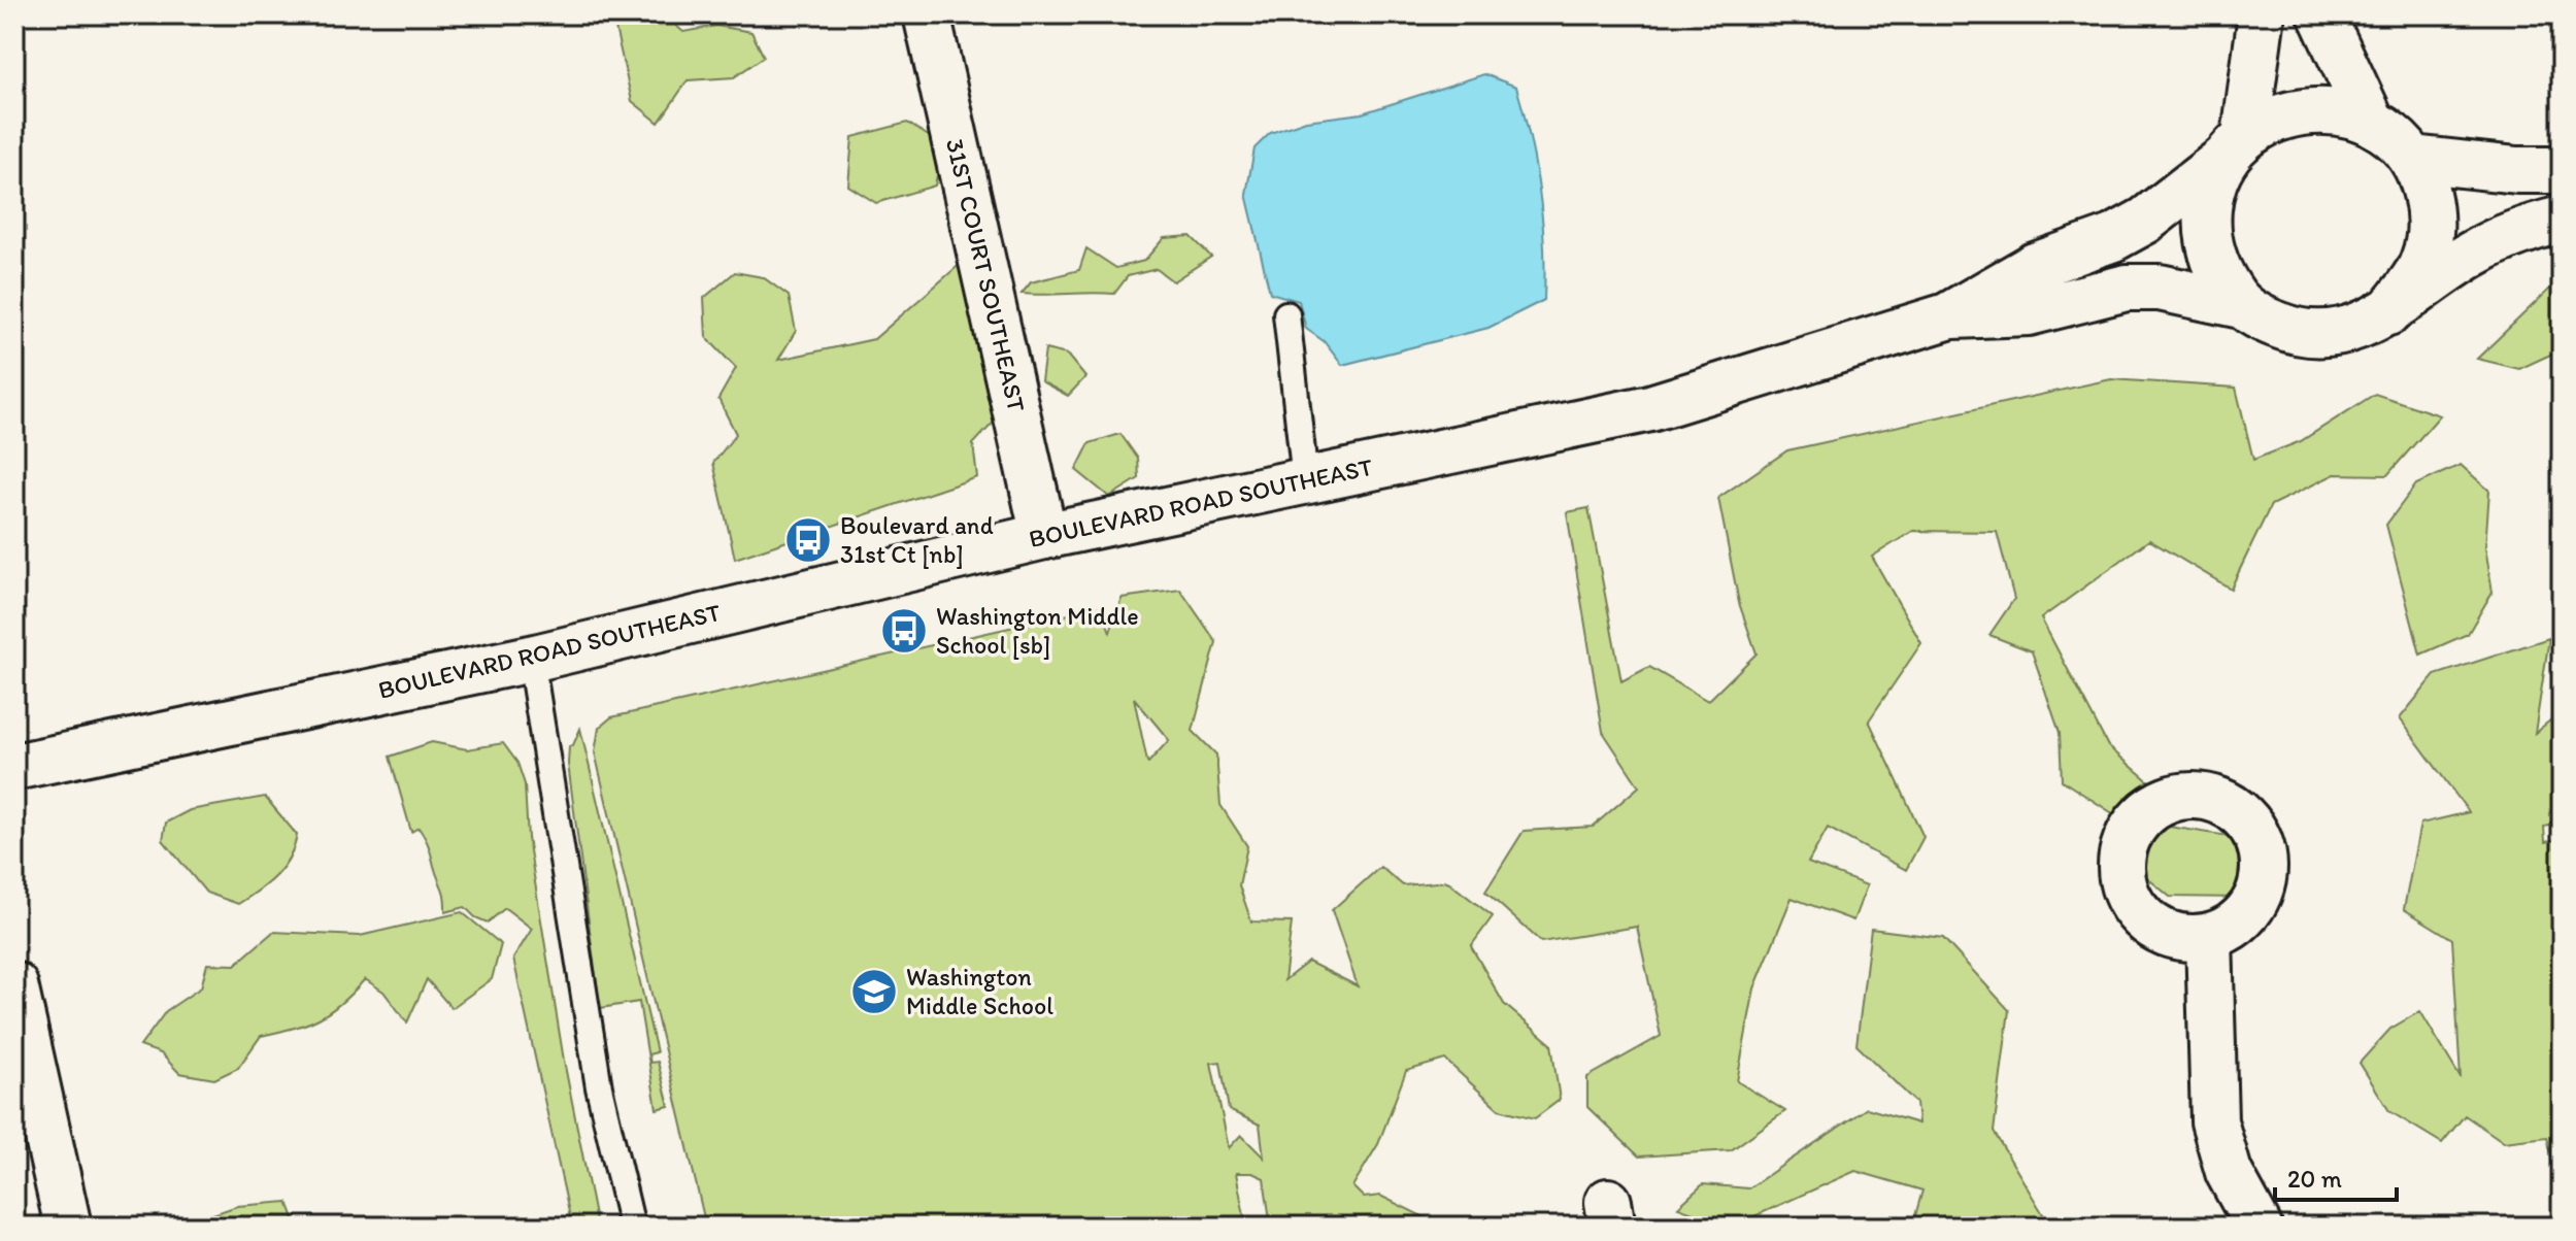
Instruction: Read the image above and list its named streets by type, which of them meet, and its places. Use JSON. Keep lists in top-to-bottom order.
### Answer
{
  "streets": {
    "street": ["31ST COURT SOUTHEAST", "BOULEVARD ROAD SOUTHEAST"]
  },
  "crossings": [
    ["31ST COURT SOUTHEAST", "BOULEVARD ROAD SOUTHEAST"]
  ],
  "places": {
    "bus stop": ["Boulevard and 31st Ct [nb]", "Washington Middle School [sb]"],
    "school or university": ["Washington Middle School"]
  },
  "scale_bar": "20 m"
}
